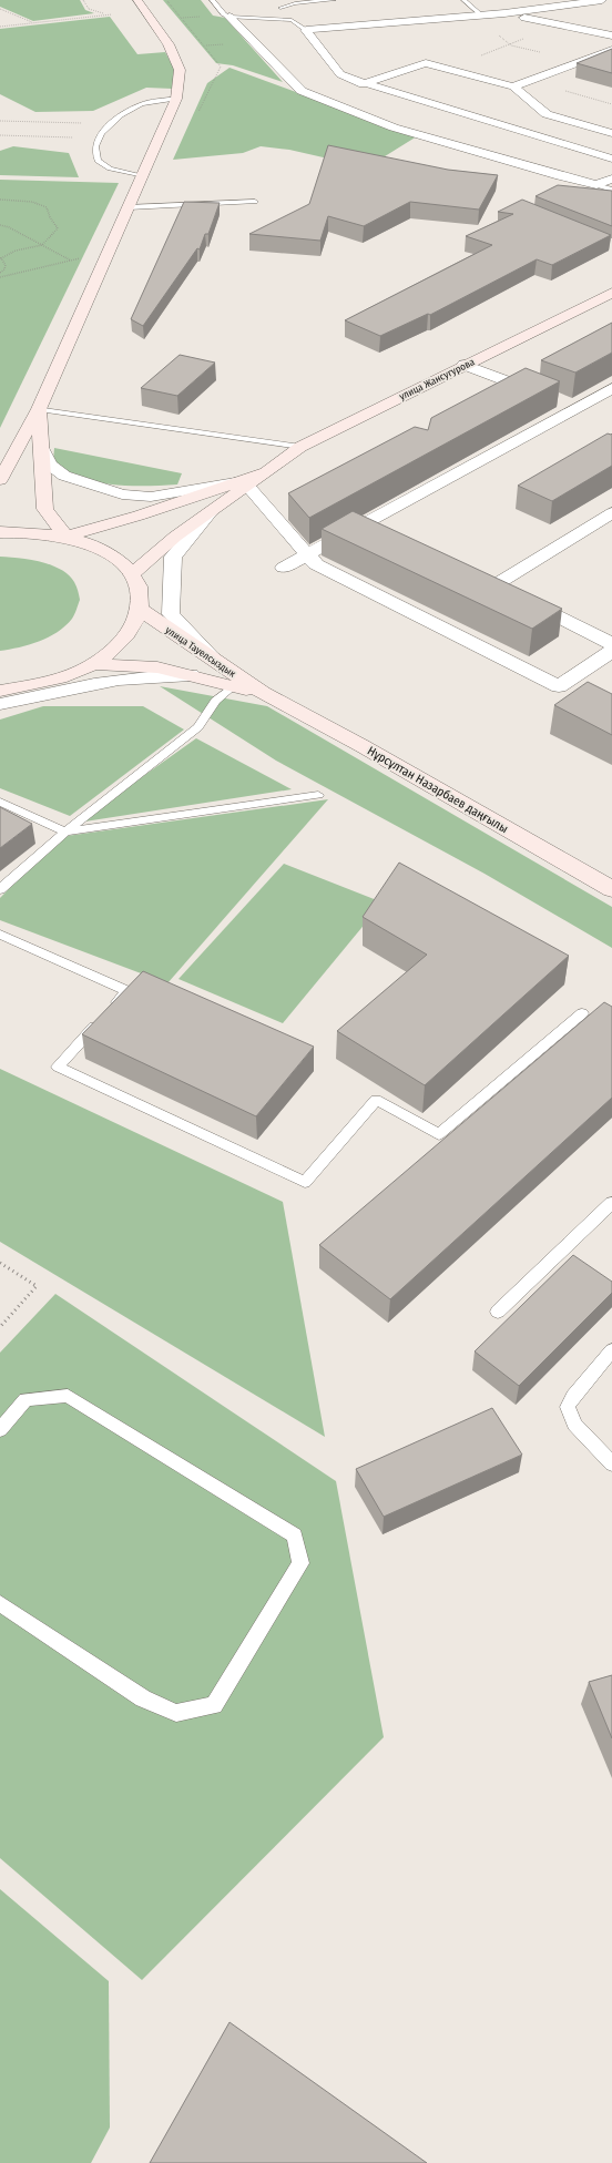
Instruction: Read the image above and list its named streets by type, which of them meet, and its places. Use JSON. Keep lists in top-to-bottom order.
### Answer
{
  "streets": {
    "main road": ["улица Жансугурова", "улица Тауелсыздык", "Нұрсұлтан Назарбаев даңғылы"]
  },
  "crossings": [
    ["улица Тауелсыздык", "Нұрсұлтан Назарбаев даңғылы"]
  ]
}
